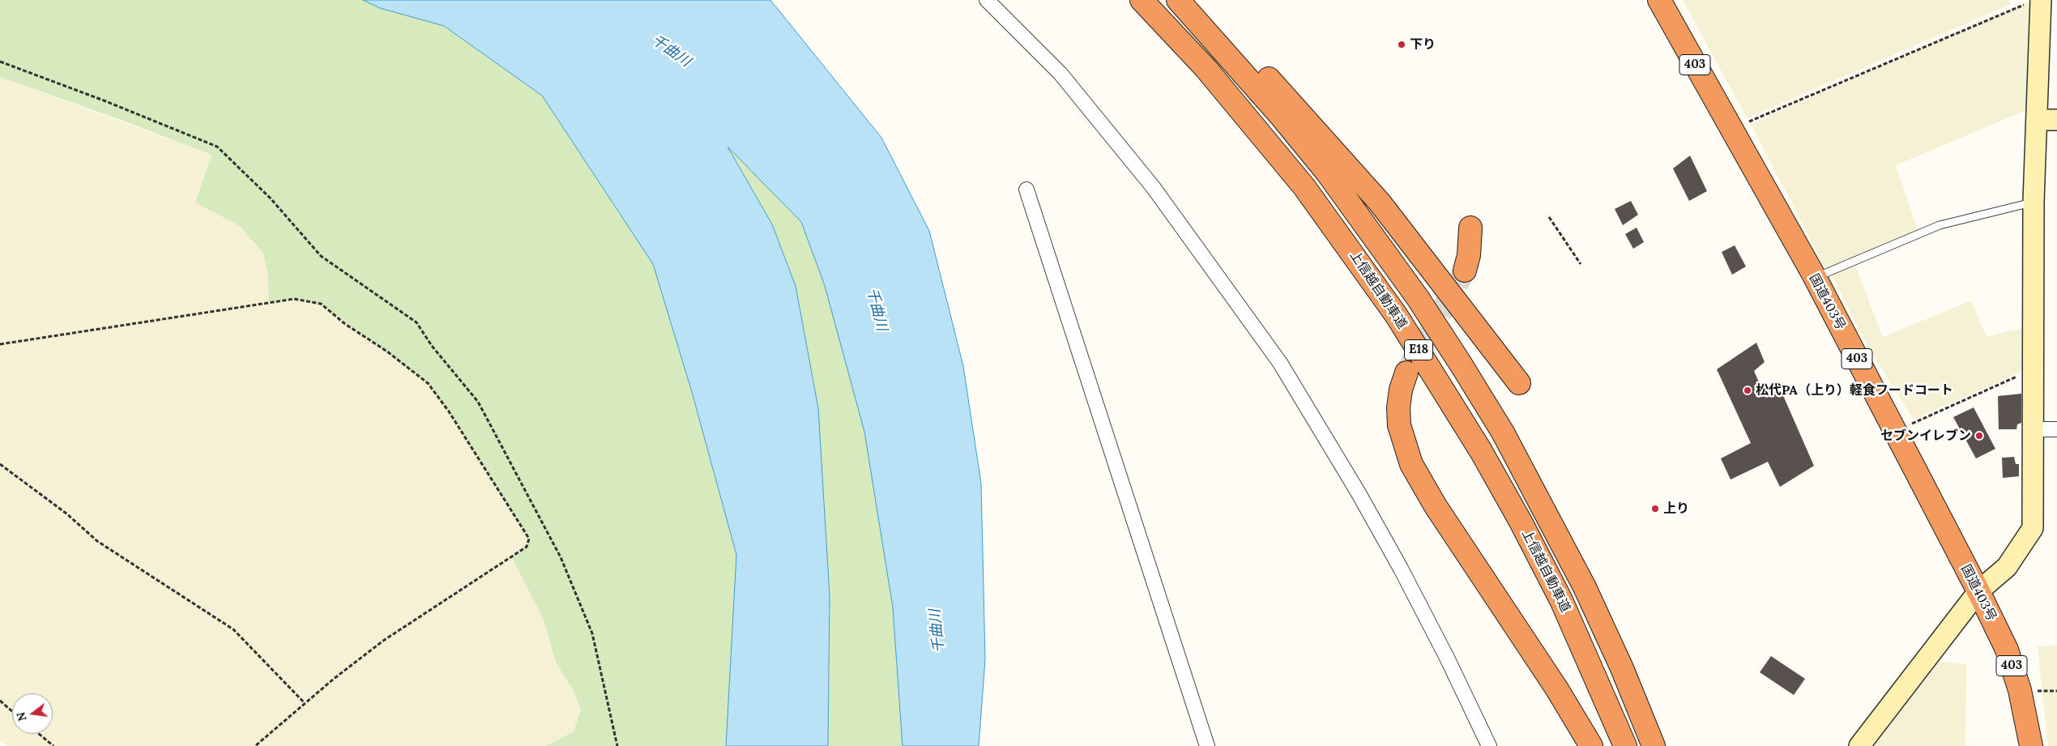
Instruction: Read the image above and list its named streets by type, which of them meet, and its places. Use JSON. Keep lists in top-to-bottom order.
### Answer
{
  "streets": {
    "highway": [
      "403",
      "上信越自動車道",
      "国道403号",
      "E18"
    ]
  },
  "water": ["千曲川"],
  "places": [
    "下り",
    "松代PA（上り）軽食フードコート",
    "セブンイレブン",
    "上り"
  ],
  "north": "left"
}
